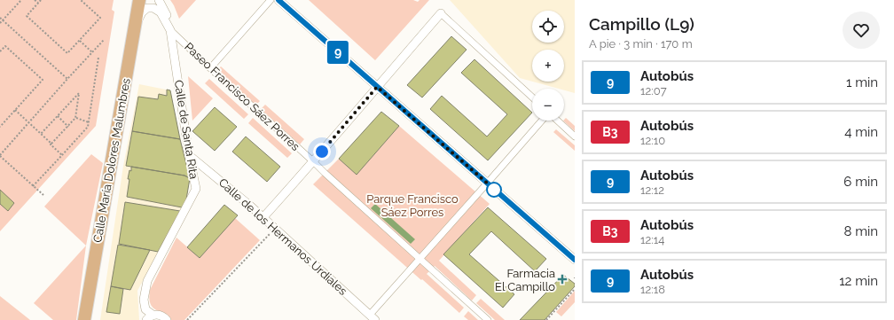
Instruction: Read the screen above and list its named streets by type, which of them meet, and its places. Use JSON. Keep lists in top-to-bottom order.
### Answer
{
  "streets": {
    "main road": ["Calle María Dolores Malumbres"],
    "street": ["Paseo Francisco Sáez Porres", "Calle de Santa Rita", "Calle de los Hermanos Urdiales"]
  },
  "crossings": [
    ["Paseo Francisco Sáez Porres", "Calle de Santa Rita"],
    ["Calle de Santa Rita", "Calle María Dolores Malumbres"],
    ["Calle de Santa Rita", "Calle de los Hermanos Urdiales"]
  ],
  "parks": ["Parque Francisco Sáez Porres"],
  "places": {
    "health": ["Farmacia El Campillo"]
  },
  "lines": ["bus line 9"],
  "page": {
    "on_map": "9",
    "heading": ["Campillo (L9)", "A pie · 3 min · 170 m"],
    "map_buttons": ["+", "−"],
    "list": [
      {
        "mark": "9",
        "name": "Autobús",
        "note": "12:07",
        "value": "1 min"
      },
      {
        "mark": "B3",
        "name": "Autobús",
        "note": "12:10",
        "value": "4 min"
      },
      {
        "mark": "9",
        "name": "Autobús",
        "note": "12:12",
        "value": "6 min"
      },
      {
        "mark": "B3",
        "name": "Autobús",
        "note": "12:14",
        "value": "8 min"
      },
      {
        "mark": "9",
        "name": "Autobús",
        "note": "12:18",
        "value": "12 min"
      }
    ]
  }
}
